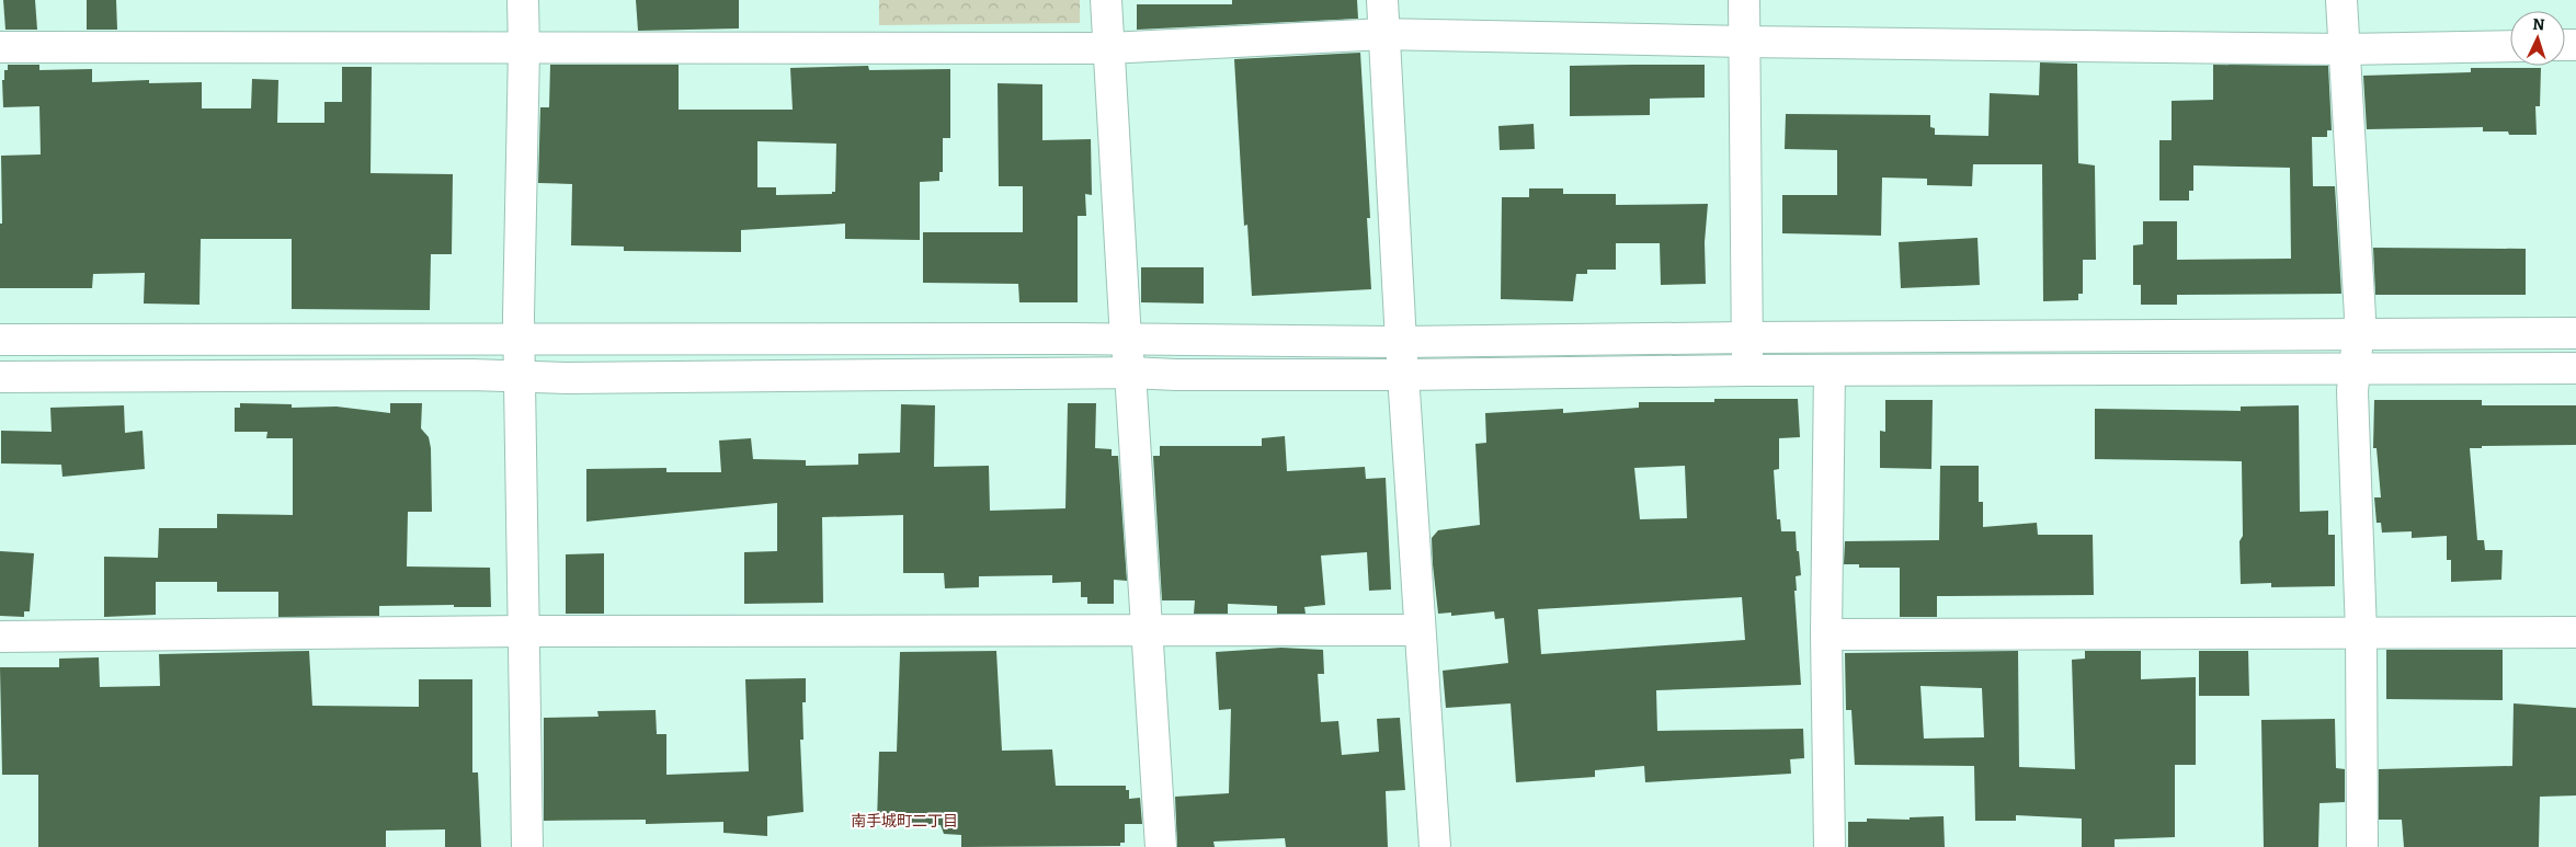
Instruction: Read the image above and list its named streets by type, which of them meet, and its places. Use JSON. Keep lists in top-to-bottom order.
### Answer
{
  "districts": ["南手城町二丁目"],
  "north": "top"
}
